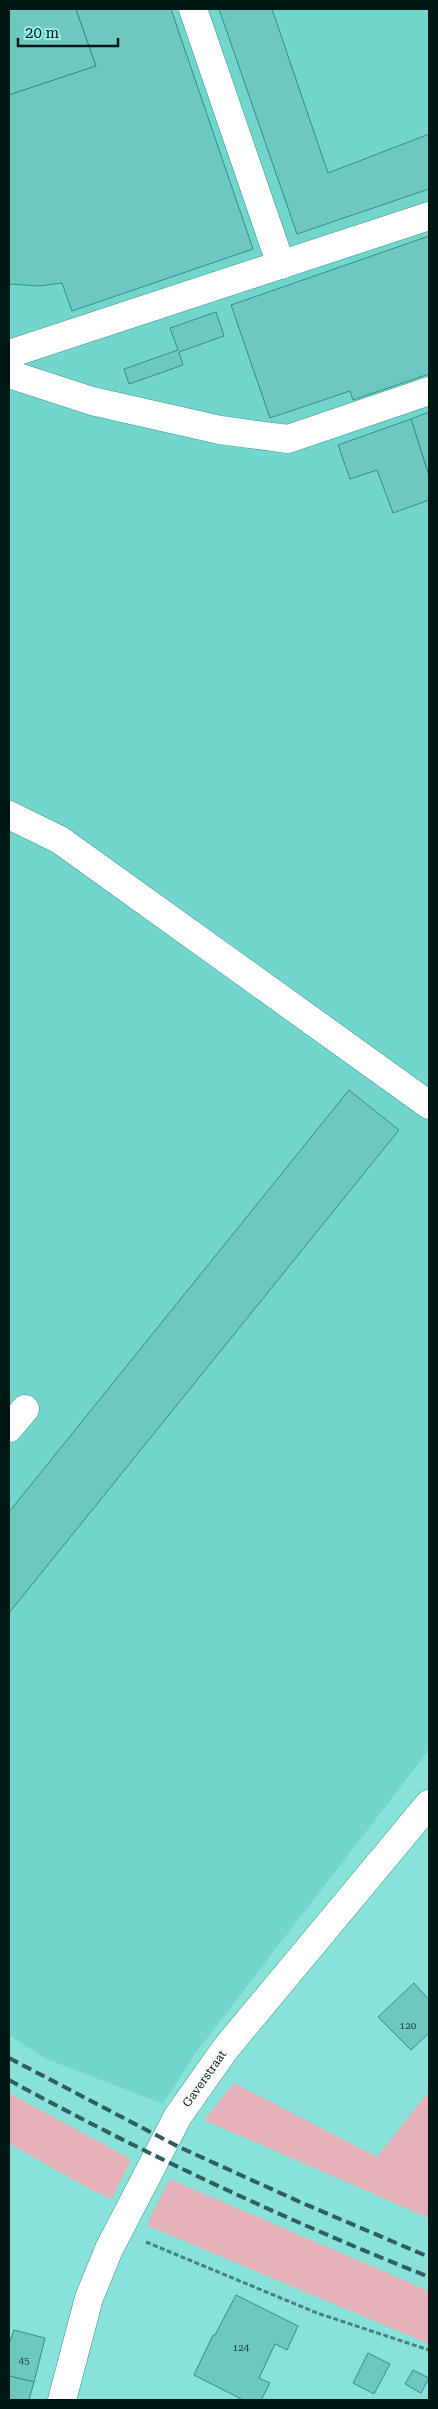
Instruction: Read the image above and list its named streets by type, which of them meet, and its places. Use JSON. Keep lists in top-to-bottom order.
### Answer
{
  "streets": {
    "street": ["Gaverstraat"]
  },
  "house_numbers": ["120", "124", "45"],
  "scale_bar": "20 m"
}
